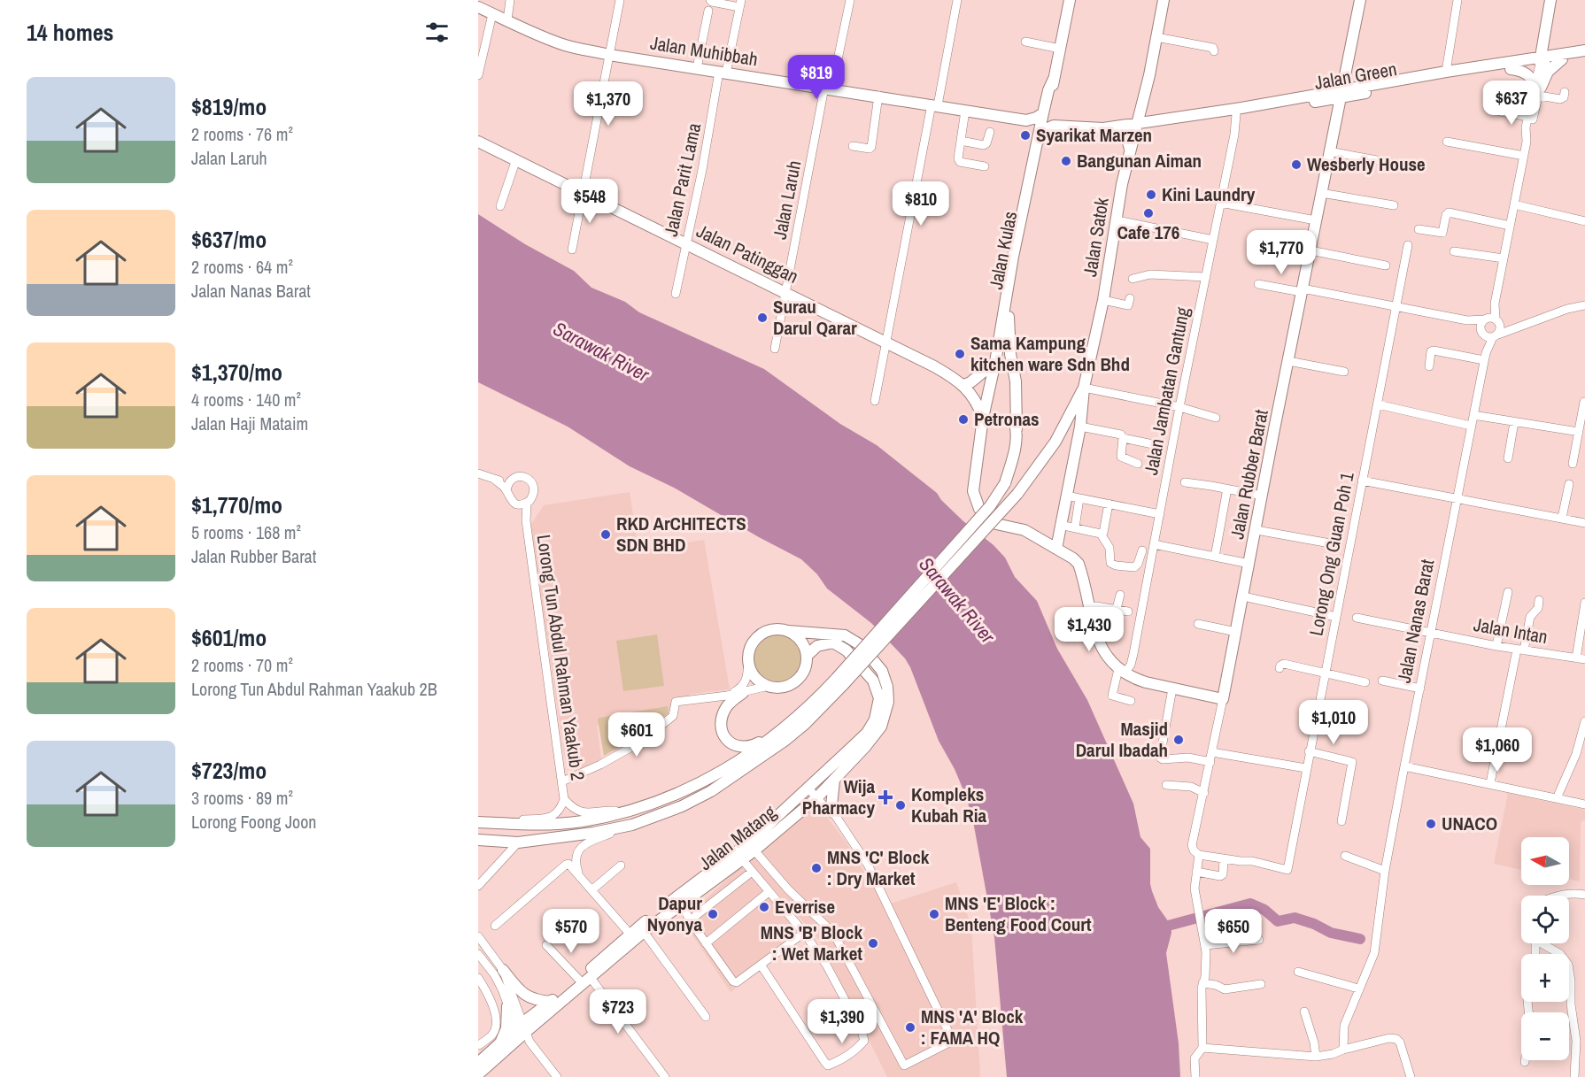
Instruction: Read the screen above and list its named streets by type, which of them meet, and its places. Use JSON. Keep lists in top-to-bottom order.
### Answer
{
  "streets": {
    "main road": [
      "Jalan Muhibbah",
      "Jalan Green",
      "Jalan Satok",
      "Jalan Kulas",
      "Jalan Patinggan",
      "Jalan Rubber Barat",
      "Jalan Matang"
    ],
    "street": [
      "Jalan Parit Lama",
      "Jalan Laruh",
      "Jalan Jambatan Gantung",
      "Lorong Ong Guan Poh 1",
      "Jalan Nanas Barat",
      "Jalan Intan",
      "Lorong Tun Abdul Rahman Yaakub 2"
    ]
  },
  "crossings": [
    ["Jalan Muhibbah", "Jalan Parit Lama"],
    ["Jalan Muhibbah", "Jalan Laruh"],
    ["Jalan Green", "Jalan Satok"],
    ["Jalan Green", "Jalan Jambatan Gantung"],
    ["Jalan Green", "Jalan Rubber Barat"],
    ["Jalan Parit Lama", "Jalan Patinggan"],
    ["Jalan Laruh", "Jalan Patinggan"],
    ["Jalan Satok", "Jalan Kulas"],
    ["Jalan Kulas", "Jalan Patinggan"],
    ["Jalan Kulas", "Jalan Jambatan Gantung"],
    ["Jalan Nanas Barat", "Jalan Intan"]
  ],
  "water": ["Sarawak River"],
  "places": {
    "other": [
      "Syarikat Marzen",
      "Bangunan Aiman",
      "Wesberly House",
      "Kini Laundry",
      "Cafe 176",
      "Surau Darul Qarar",
      "Sama Kampung kitchen ware Sdn Bhd",
      "Petronas",
      "RKD ArCHITECTS SDN BHD",
      "Masjid Darul Ibadah",
      "Kompleks Kubah Ria",
      "UNACO",
      "MNS 'C' Block : Dry Market",
      "Everrise",
      "Dapur Nyonya",
      "MNS 'E' Block : Benteng Food Court",
      "MNS 'B' Block : Wet Market",
      "MNS 'A' Block : FAMA HQ"
    ],
    "health": ["Wija Pharmacy"]
  },
  "north": "left",
  "page": {
    "heading": "14 homes",
    "price": [
      "$819",
      "$637",
      "$1,370",
      "$548",
      "$810",
      "$1,770",
      "$1,430",
      "$1,010",
      "$601",
      "$1,060",
      "$570",
      "$650",
      "$723",
      "$1,390"
    ],
    "list": [
      {
        "name": "$819/mo",
        "note": "2 rooms · 76 m² · Jalan Laruh"
      },
      {
        "name": "$637/mo",
        "note": "2 rooms · 64 m² · Jalan Nanas Barat"
      },
      {
        "name": "$1,370/mo",
        "note": "4 rooms · 140 m² · Jalan Haji Mataim"
      },
      {
        "name": "$1,770/mo",
        "note": "5 rooms · 168 m² · Jalan Rubber Barat"
      },
      {
        "name": "$601/mo",
        "note": "2 rooms · 70 m² · Lorong Tun Abdul Rahman Yaakub 2B"
      },
      {
        "name": "$723/mo",
        "note": "3 rooms · 89 m² · Lorong Foong Joon"
      }
    ],
    "map_buttons": ["+", "−"]
  }
}
